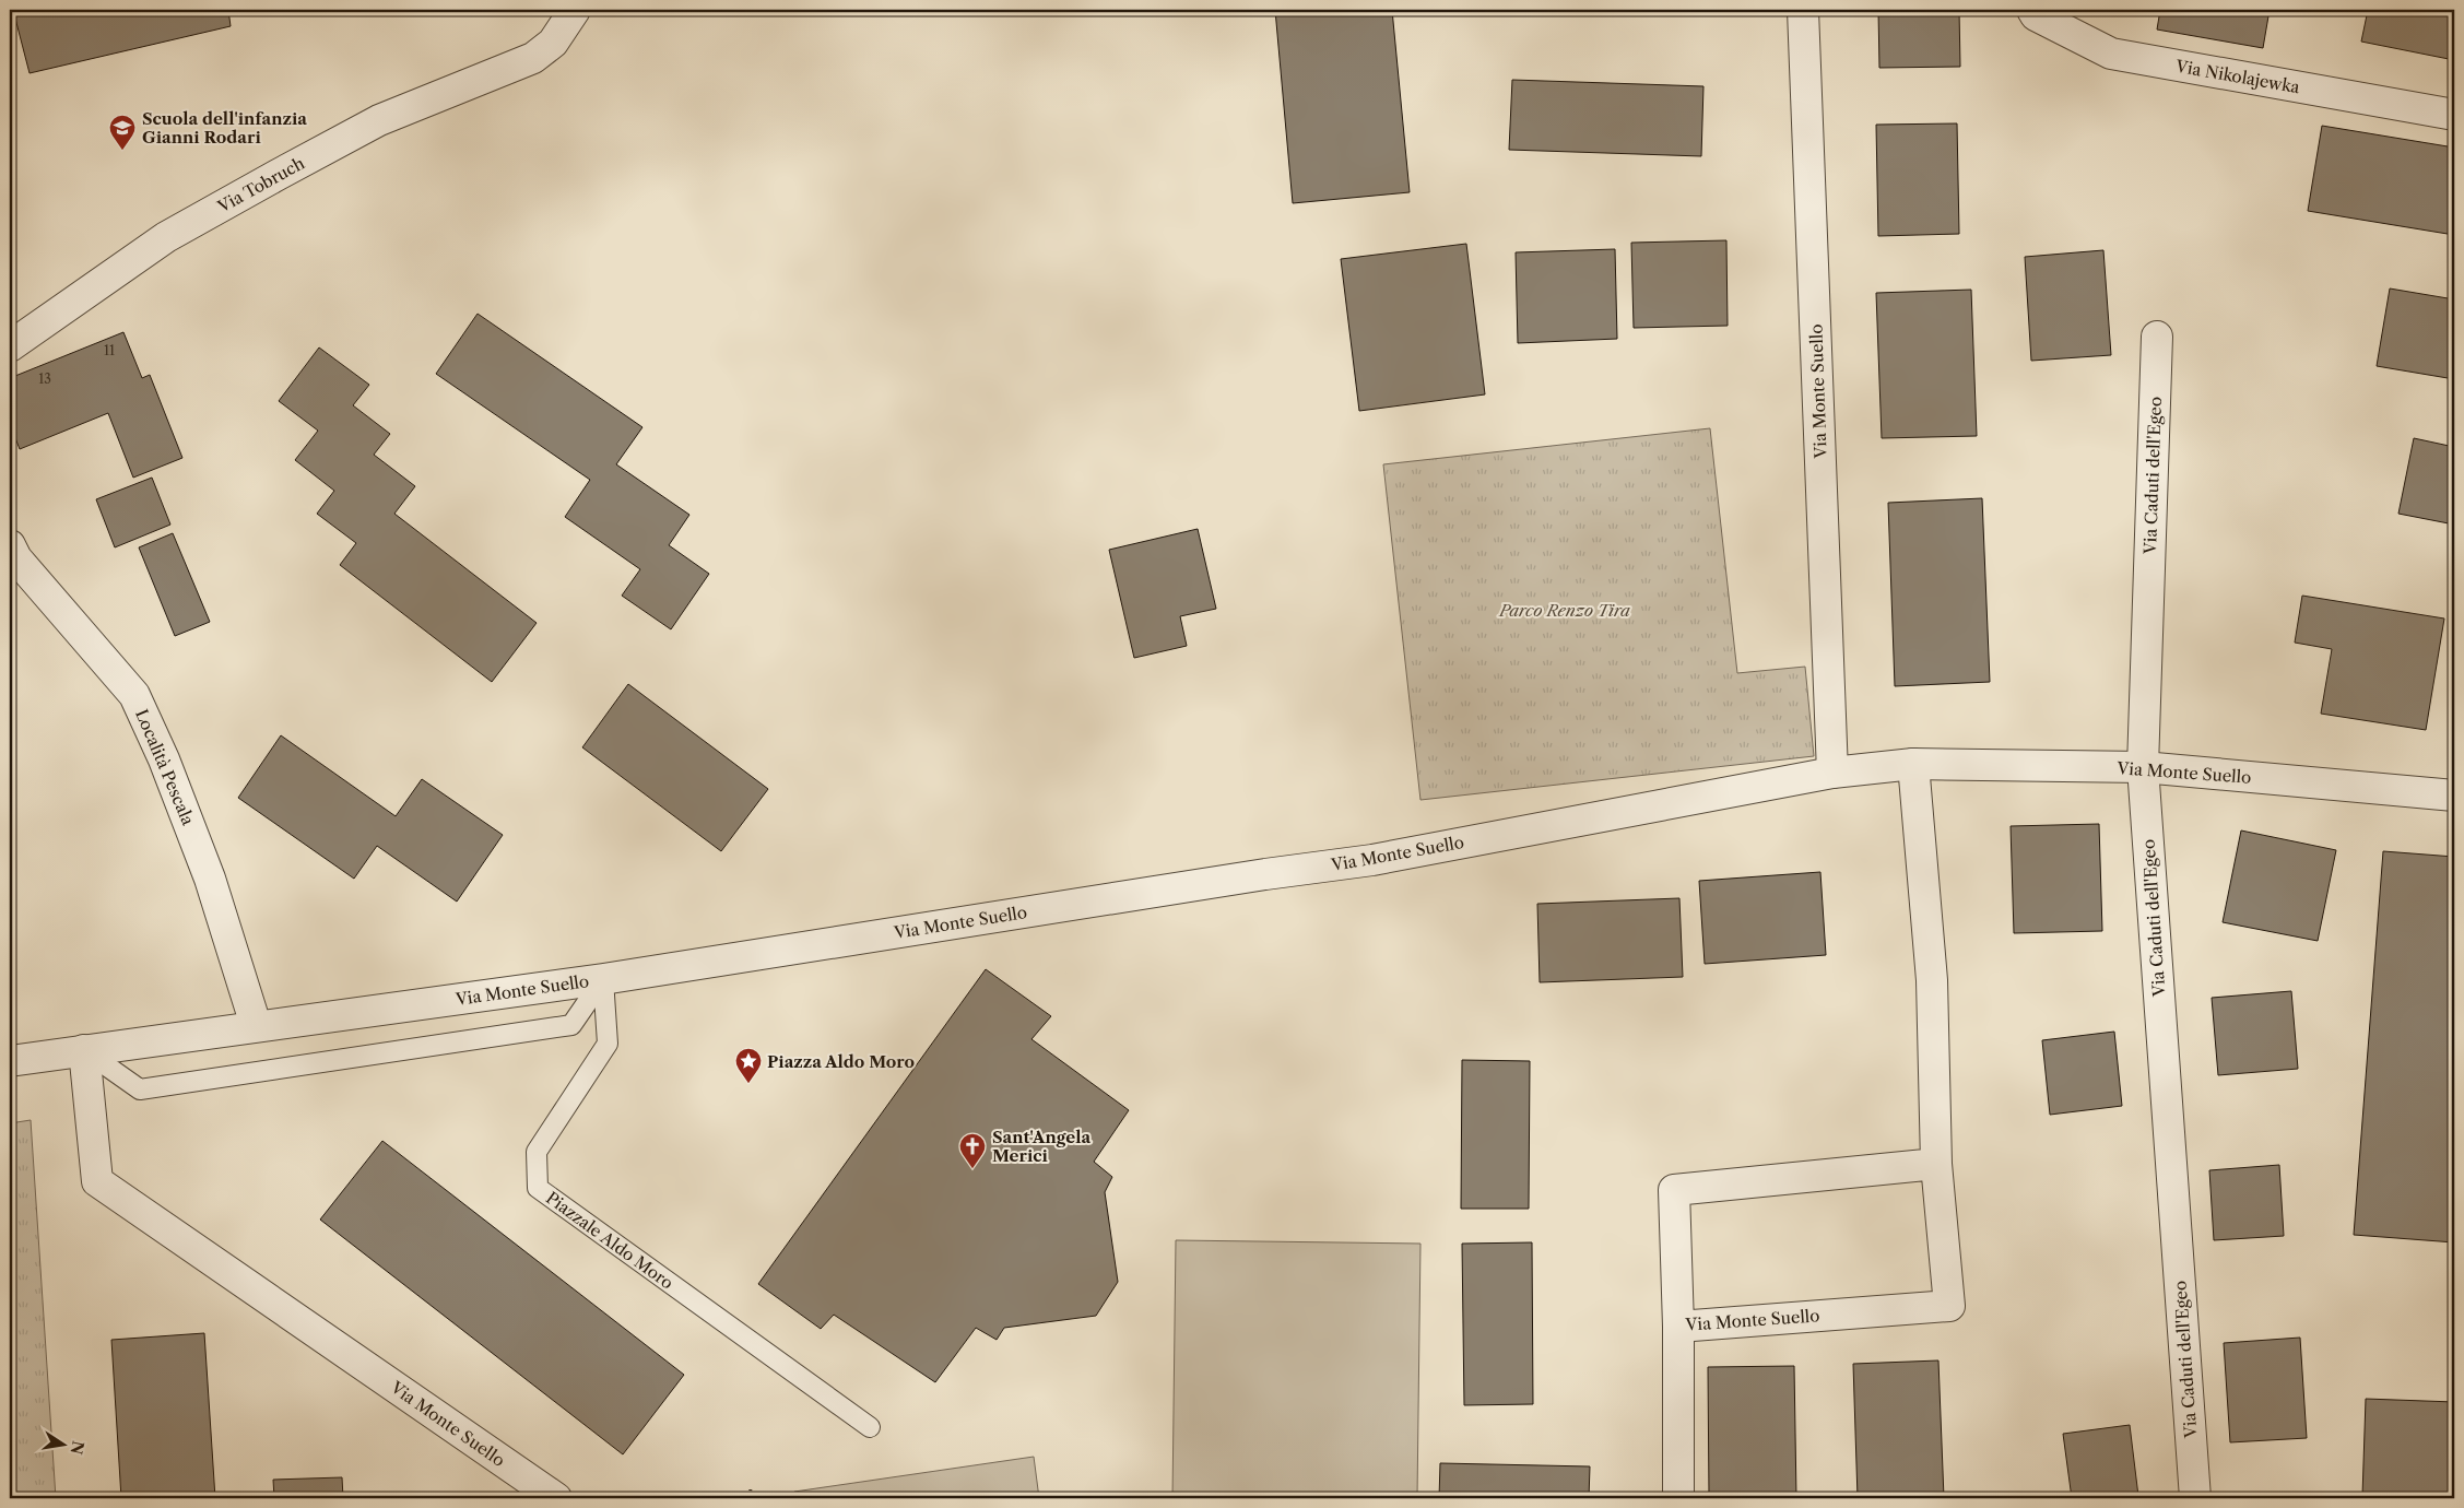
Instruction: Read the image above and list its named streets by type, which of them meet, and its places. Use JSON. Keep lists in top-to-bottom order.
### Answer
{
  "streets": {
    "street": [
      "Via Nikolajewka",
      "Via Tobruch",
      "Via Monte Suello",
      "Via Caduti dell'Egeo",
      "Località Pescala"
    ],
    "lane": ["Piazzale Aldo Moro"]
  },
  "crossings": [
    ["Via Monte Suello", "Via Caduti dell'Egeo"],
    ["Via Monte Suello", "Località Pescala"],
    ["Via Monte Suello", "Piazzale Aldo Moro"]
  ],
  "parks": ["Parco Renzo Tira"],
  "places": {
    "school or university": ["Scuola dell'infanzia Gianni Rodari"],
    "place": ["Piazza Aldo Moro"],
    "church": ["Sant'Angela Merici"]
  },
  "house_numbers": ["11", "13"],
  "north": "right"
}
